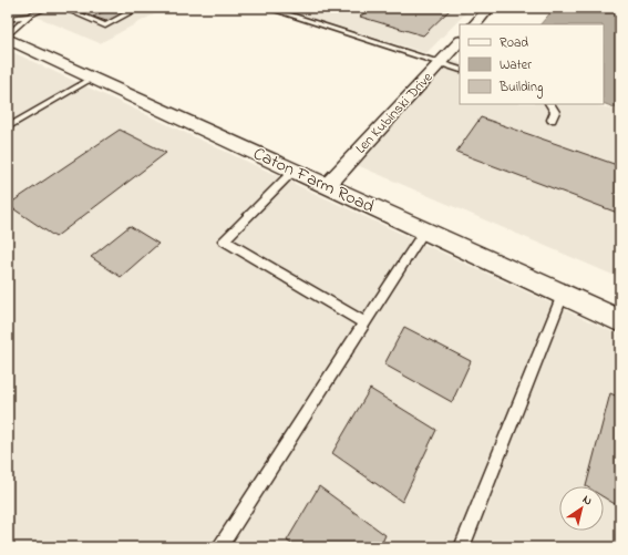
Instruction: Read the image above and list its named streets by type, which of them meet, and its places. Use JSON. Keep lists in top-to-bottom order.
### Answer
{
  "streets": {
    "street": ["Len Kubinski Drive", "Caton Farm Road"]
  },
  "crossings": [
    ["Len Kubinski Drive", "Caton Farm Road"]
  ],
  "legend": ["Road", "Water", "Building"],
  "north": "top right"
}
